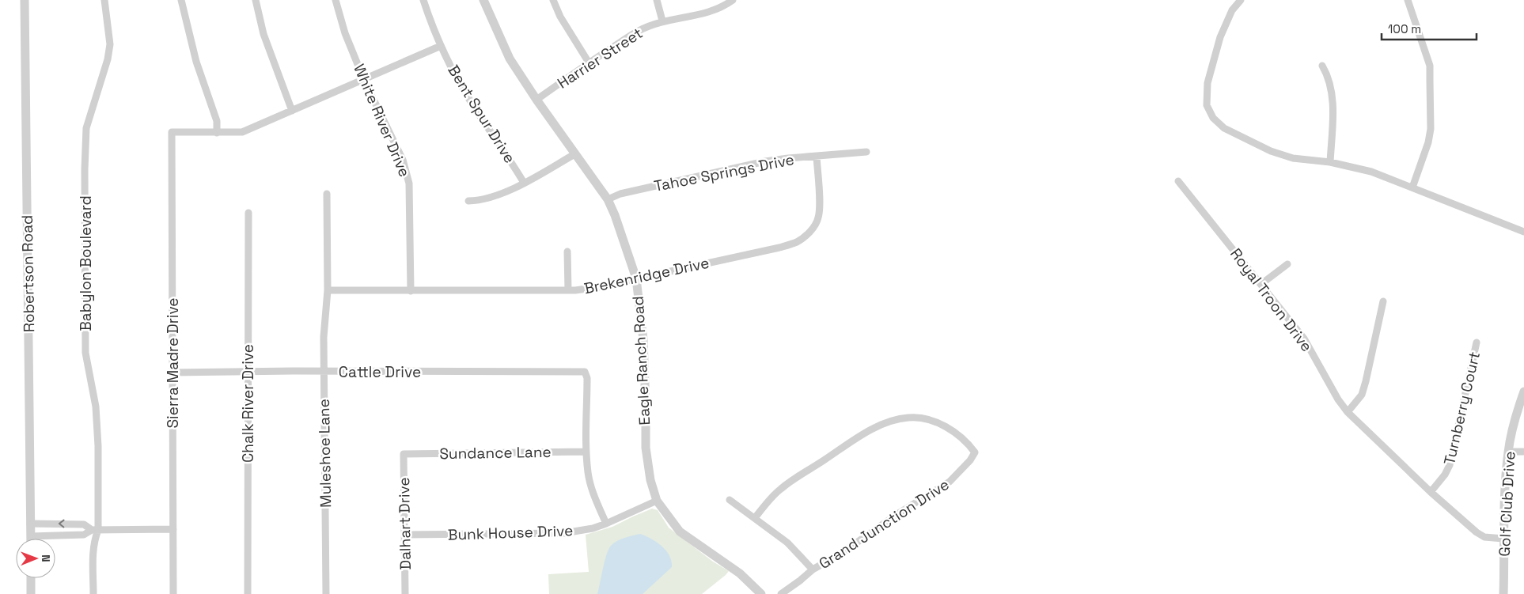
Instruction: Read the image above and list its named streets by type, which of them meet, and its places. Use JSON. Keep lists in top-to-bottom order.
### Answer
{
  "streets": {
    "street": [
      "Harrier Street",
      "Bent Spur Drive",
      "White River Drive",
      "Tahoe Springs Drive",
      "Babylon Boulevard",
      "Robertson Road",
      "Brekenridge Drive",
      "Royal Troon Drive",
      "Eagle Ranch Road",
      "Sierra Madre Drive",
      "Cattle Drive",
      "Chalk River Drive",
      "Turnberry Court",
      "Sundance Lane",
      "Muleshoe Lane",
      "Golf Club Drive",
      "Dalhart Drive",
      "Grand Junction Drive",
      "Bunk House Drive"
    ]
  },
  "crossings": [
    ["Harrier Street", "Eagle Ranch Road"],
    ["White River Drive", "Brekenridge Drive"],
    ["Tahoe Springs Drive", "Brekenridge Drive"],
    ["Tahoe Springs Drive", "Eagle Ranch Road"],
    ["Brekenridge Drive", "Eagle Ranch Road"],
    ["Brekenridge Drive", "Muleshoe Lane"],
    ["Royal Troon Drive", "Turnberry Court"],
    ["Royal Troon Drive", "Golf Club Drive"],
    ["Eagle Ranch Road", "Bunk House Drive"],
    ["Sierra Madre Drive", "Cattle Drive"],
    ["Cattle Drive", "Chalk River Drive"],
    ["Cattle Drive", "Sundance Lane"],
    ["Cattle Drive", "Muleshoe Lane"],
    ["Sundance Lane", "Dalhart Drive"],
    ["Dalhart Drive", "Bunk House Drive"]
  ],
  "scale_bar": "100 m",
  "north": "right"
}
